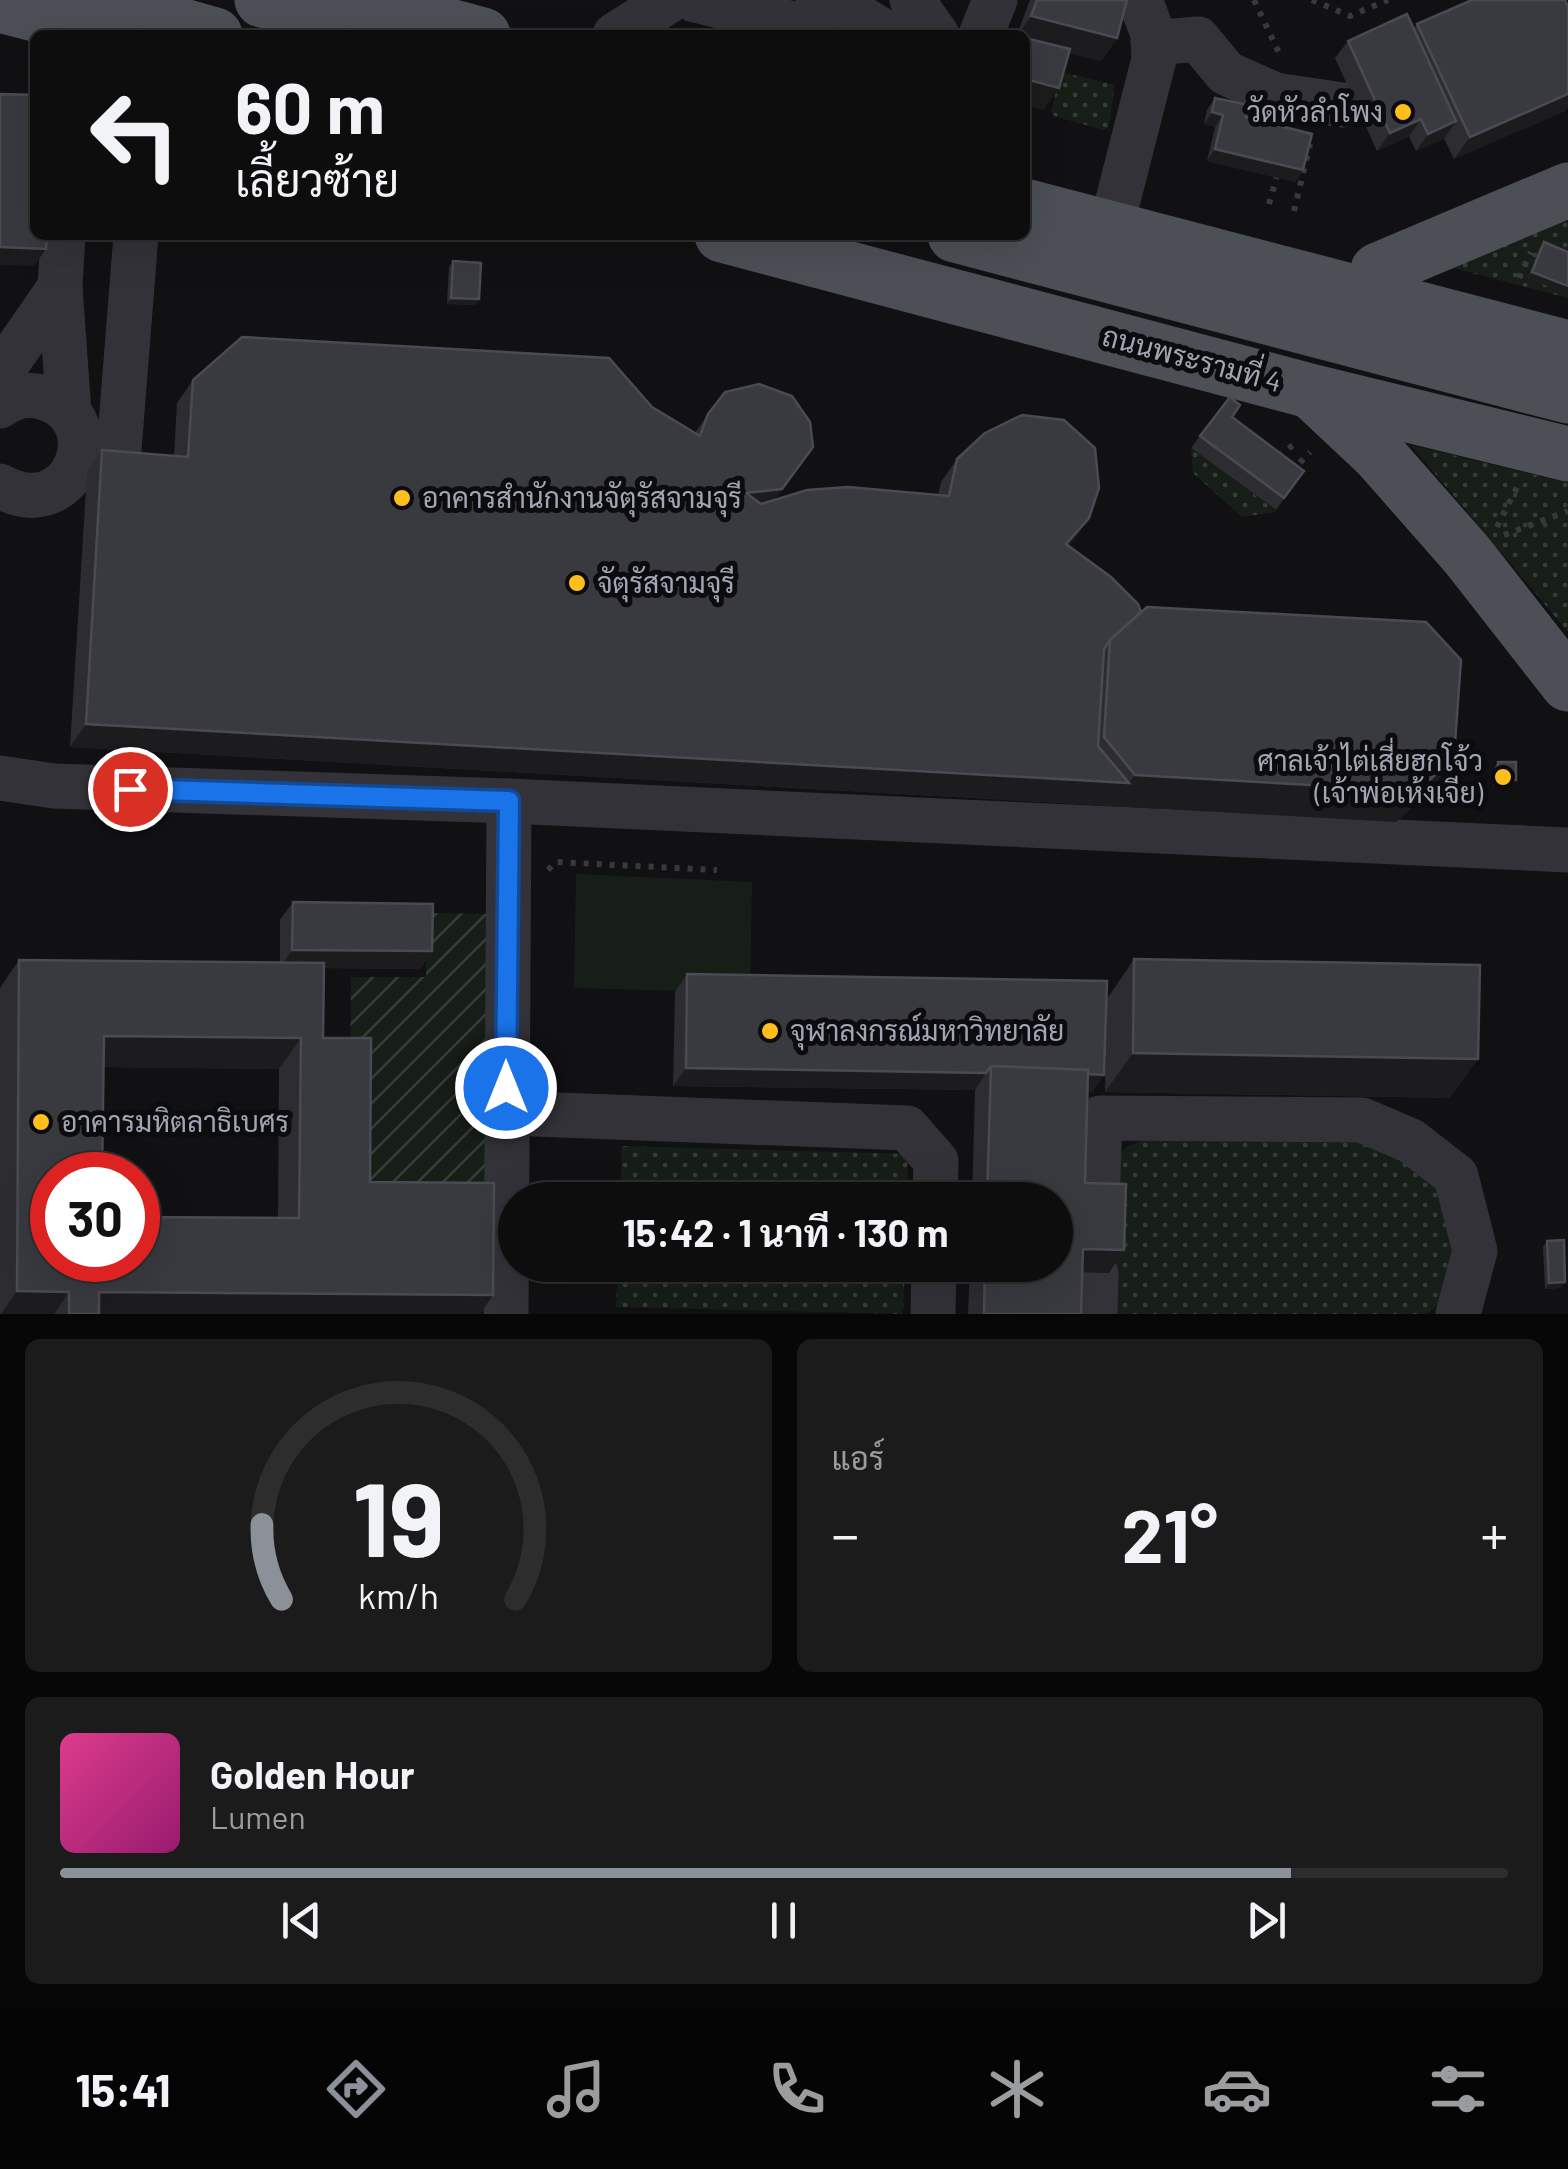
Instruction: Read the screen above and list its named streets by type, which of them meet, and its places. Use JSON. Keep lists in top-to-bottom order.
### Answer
{
  "streets": {
    "main road": ["ถนนพระรามที่ 4"]
  },
  "places": [
    "วัดหัวลำโพง",
    "อาคารสำนักงานจัตุรัสจามจุรี",
    "จัตุรัสจามจุรี",
    "ศาลเจ้าไต่เสี่ยฮุกโจ้ว (เจ้าพ่อเห้งเจีย)",
    "จุฬาลงกรณ์มหาวิทยาลัย",
    "อาคารมหิตลาธิเบศร"
  ],
  "page": {
    "turn": ["60 m", "เลี้ยวซ้าย"],
    "limit": "30",
    "trip": "15:42 · 1 นาที · 130 m",
    "tile": "แอร์",
    "heat": ["−", "21°", "+"],
    "song": ["Golden Hour", "Lumen"],
    "tabs": "15:41",
    "gauge": ["19", "km/h"]
  }
}
